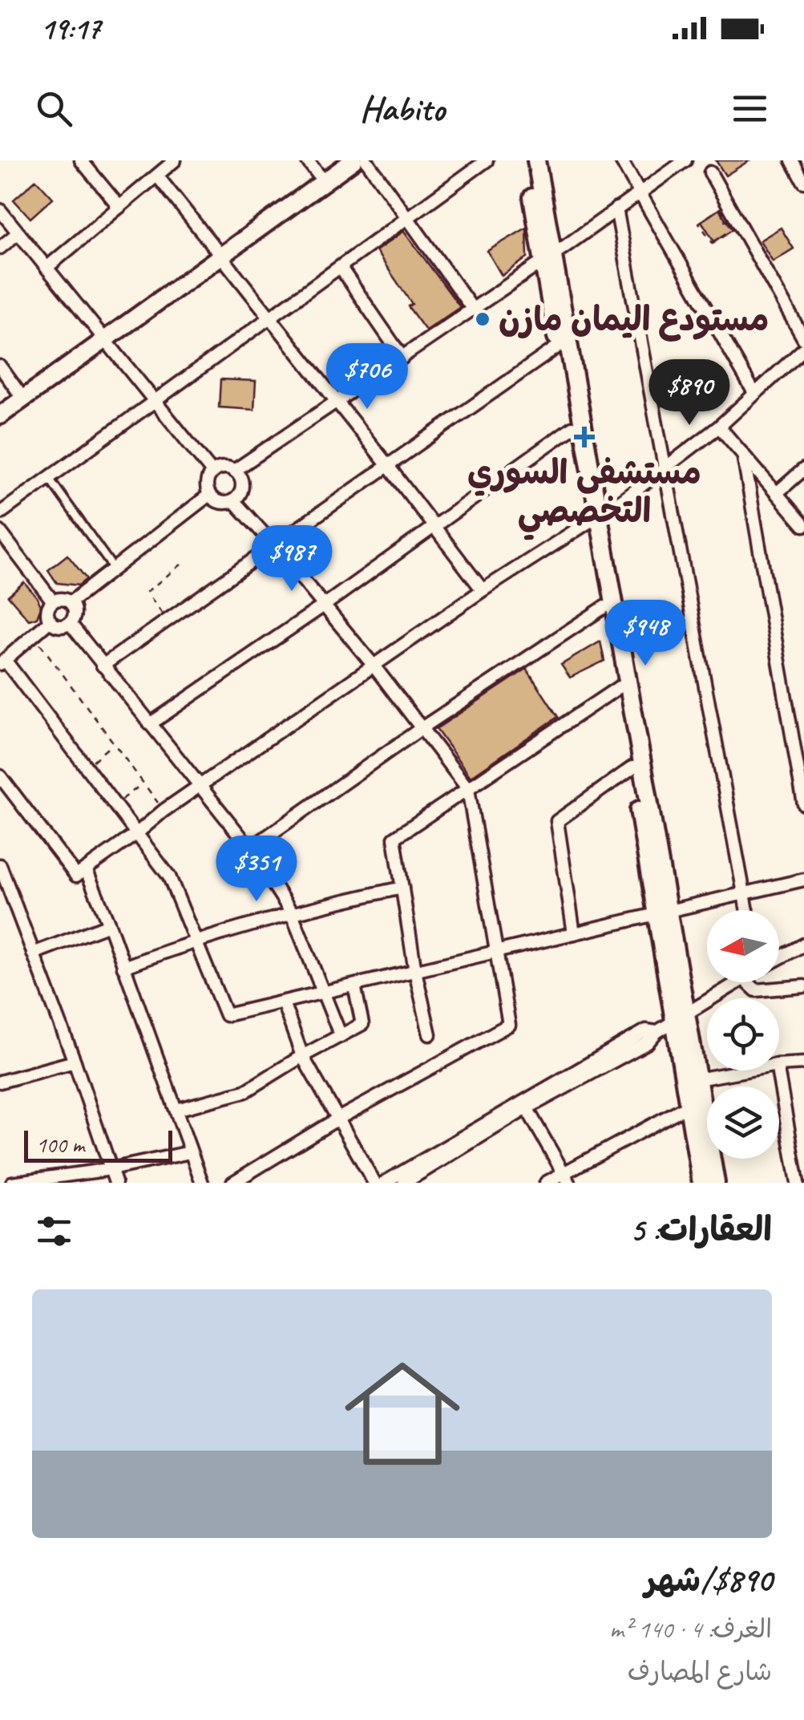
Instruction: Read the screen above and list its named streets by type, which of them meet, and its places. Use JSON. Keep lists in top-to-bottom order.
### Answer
{
  "places": {
    "other": ["مستودع اليمان مازن"],
    "health": ["مستشفى السوري التخصصي"]
  },
  "scale_bar": "100 m",
  "north": "left",
  "page": {
    "status": "19:17",
    "header": "Habito",
    "price": [
      "$706",
      "$890",
      "$987",
      "$948",
      "$351"
    ],
    "scale": "100 m",
    "heading": "العقارات: 5",
    "list": [
      {
        "name": "$890/شهر",
        "note": "الغرف: 4 · 140 m² · شارع المصارف"
      }
    ]
  }
}
